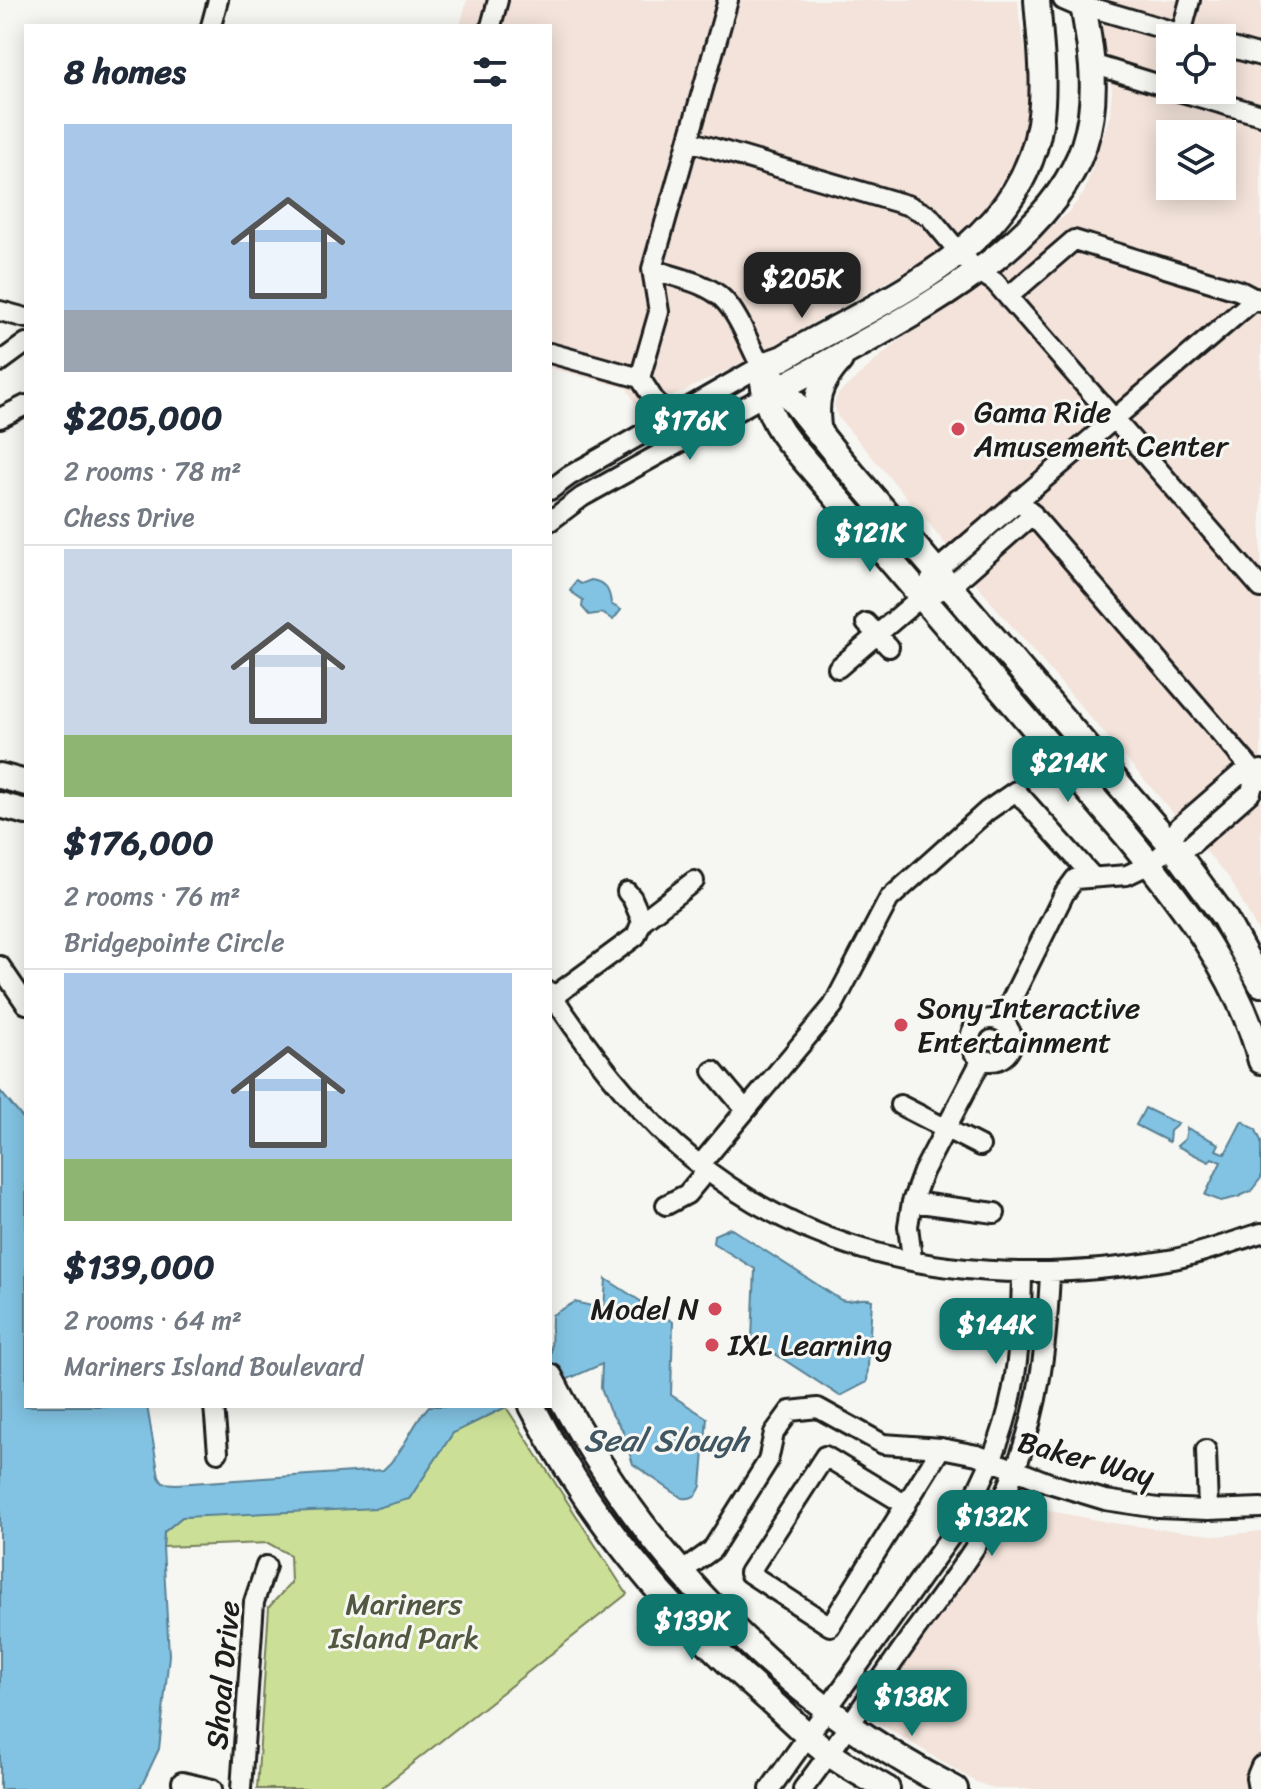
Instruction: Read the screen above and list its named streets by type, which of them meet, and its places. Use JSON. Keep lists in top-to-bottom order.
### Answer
{
  "streets": {
    "street": ["Baker Way", "Shoal Drive"]
  },
  "water": ["Seal Slough"],
  "parks": ["Mariners Island Park"],
  "places": [
    "Gama Ride Amusement Center",
    "Sony Interactive Entertainment",
    "Model N",
    "IXL Learning"
  ],
  "page": {
    "heading": "8 homes",
    "list": [
      {
        "name": "$205,000",
        "note": "2 rooms · 78 m² · Chess Drive"
      },
      {
        "name": "$176,000",
        "note": "2 rooms · 76 m² · Bridgepointe Circle"
      },
      {
        "name": "$139,000",
        "note": "2 rooms · 64 m² · Mariners Island Boulevard"
      }
    ],
    "price": [
      "$205K",
      "$176K",
      "$121K",
      "$214K",
      "$144K",
      "$132K",
      "$139K",
      "$138K"
    ]
  }
}
